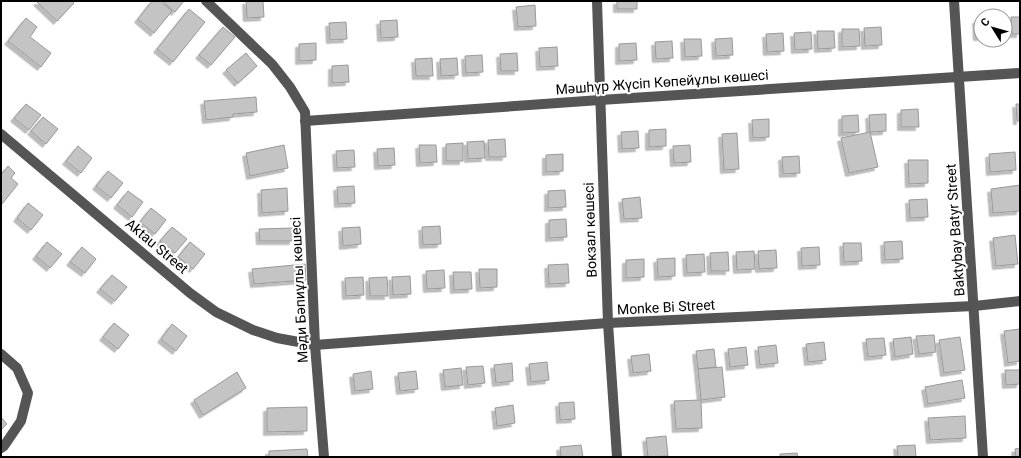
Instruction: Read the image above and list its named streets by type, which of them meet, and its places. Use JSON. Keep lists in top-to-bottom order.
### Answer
{
  "streets": {
    "street": [
      "Мәшһүр Жүсіп Көпейұлы көшесі",
      "Вокзал көшесі",
      "Baktybay Batyr Street",
      "Aktau Street",
      "Мәди Бәпиұлы көшесі",
      "Monke Bi Street"
    ]
  },
  "crossings": [
    ["Мәшһүр Жүсіп Көпейұлы көшесі", "Вокзал көшесі"],
    ["Мәшһүр Жүсіп Көпейұлы көшесі", "Baktybay Batyr Street"],
    ["Мәшһүр Жүсіп Көпейұлы көшесі", "Мәди Бәпиұлы көшесі"],
    ["Вокзал көшесі", "Monke Bi Street"],
    ["Baktybay Batyr Street", "Monke Bi Street"],
    ["Aktau Street", "Мәди Бәпиұлы көшесі"],
    ["Aktau Street", "Monke Bi Street"],
    ["Мәди Бәпиұлы көшесі", "Monke Bi Street"]
  ],
  "north": "top left"
}
